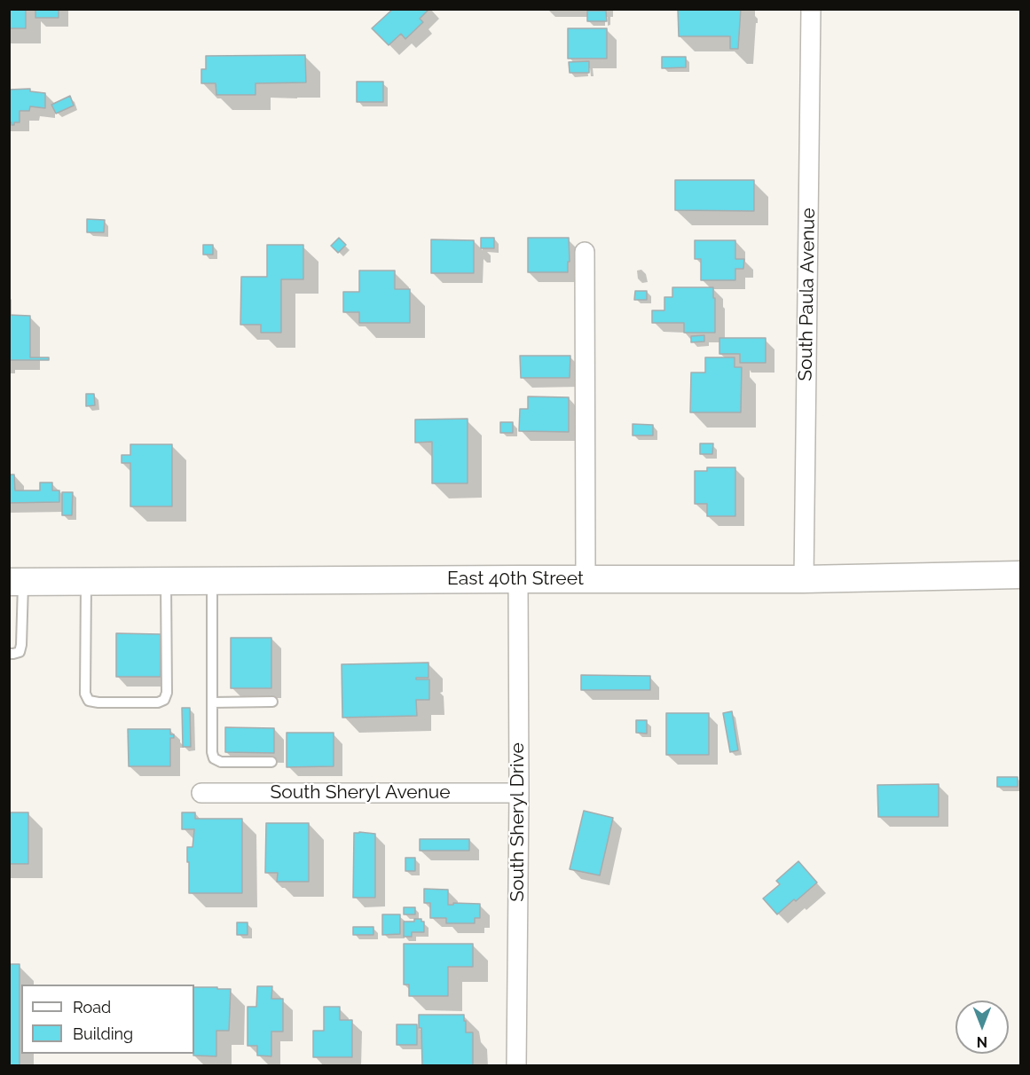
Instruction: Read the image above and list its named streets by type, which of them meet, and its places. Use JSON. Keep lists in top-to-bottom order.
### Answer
{
  "streets": {
    "main road": ["East 40th Street"],
    "street": ["South Paula Avenue", "South Sheryl Avenue", "South Sheryl Drive"]
  },
  "crossings": [
    ["South Paula Avenue", "East 40th Street"],
    ["East 40th Street", "South Sheryl Drive"],
    ["South Sheryl Avenue", "South Sheryl Drive"]
  ],
  "legend": ["Road", "Building"],
  "north": "bottom"
}
